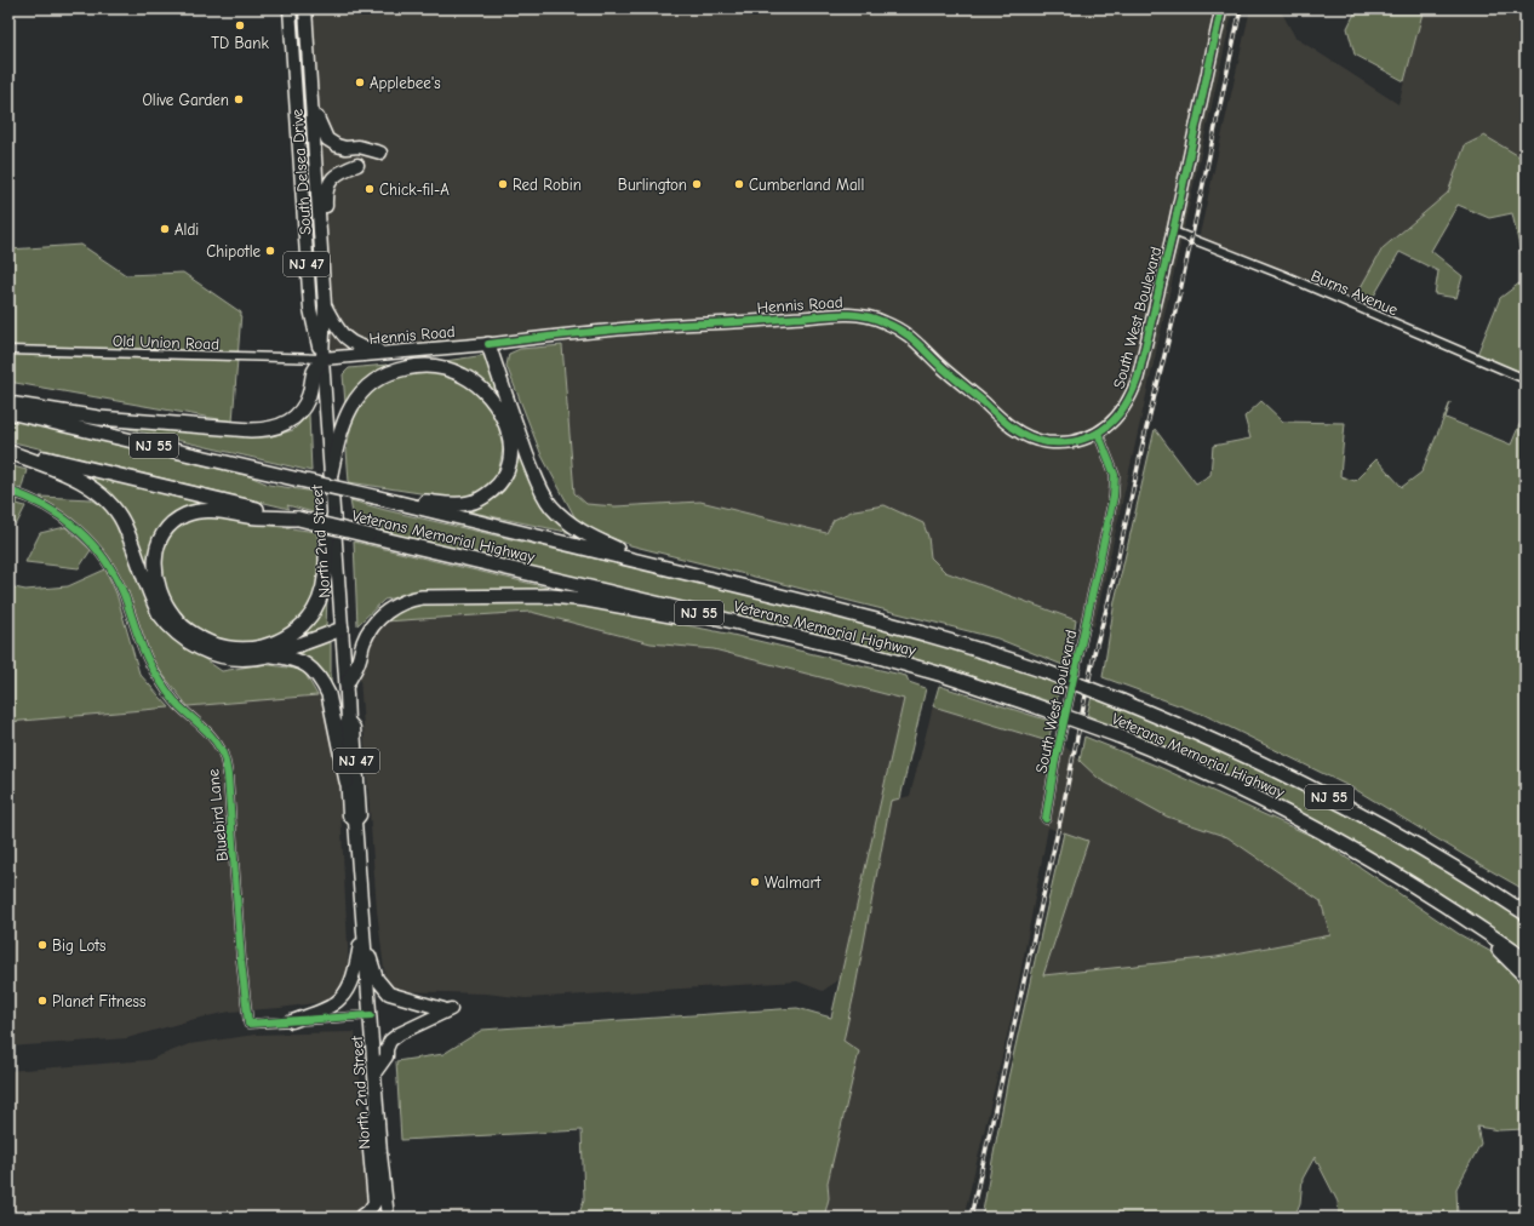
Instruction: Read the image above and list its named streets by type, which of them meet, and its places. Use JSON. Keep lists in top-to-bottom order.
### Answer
{
  "streets": {
    "highway": ["NJ 55", "Veterans Memorial Highway"],
    "main road": [
      "South Delsea Drive",
      "NJ 47",
      "Hennis Road",
      "North 2nd Street"
    ],
    "street": [
      "Burns Avenue",
      "South West Boulevard",
      "Old Union Road",
      "Bluebird Lane"
    ]
  },
  "crossings": [
    ["South Delsea Drive", "Hennis Road"],
    ["South Delsea Drive", "Old Union Road"],
    ["South Delsea Drive", "North 2nd Street"],
    ["Burns Avenue", "South West Boulevard"],
    ["Hennis Road", "South West Boulevard"],
    ["Hennis Road", "Old Union Road"],
    ["Hennis Road", "North 2nd Street"],
    ["Old Union Road", "North 2nd Street"]
  ],
  "places": [
    "TD Bank",
    "Applebee's",
    "Olive Garden",
    "Red Robin",
    "Burlington",
    "Cumberland Mall",
    "Chick-fil-A",
    "Aldi",
    "Chipotle",
    "Walmart",
    "Big Lots",
    "Planet Fitness"
  ]
}
